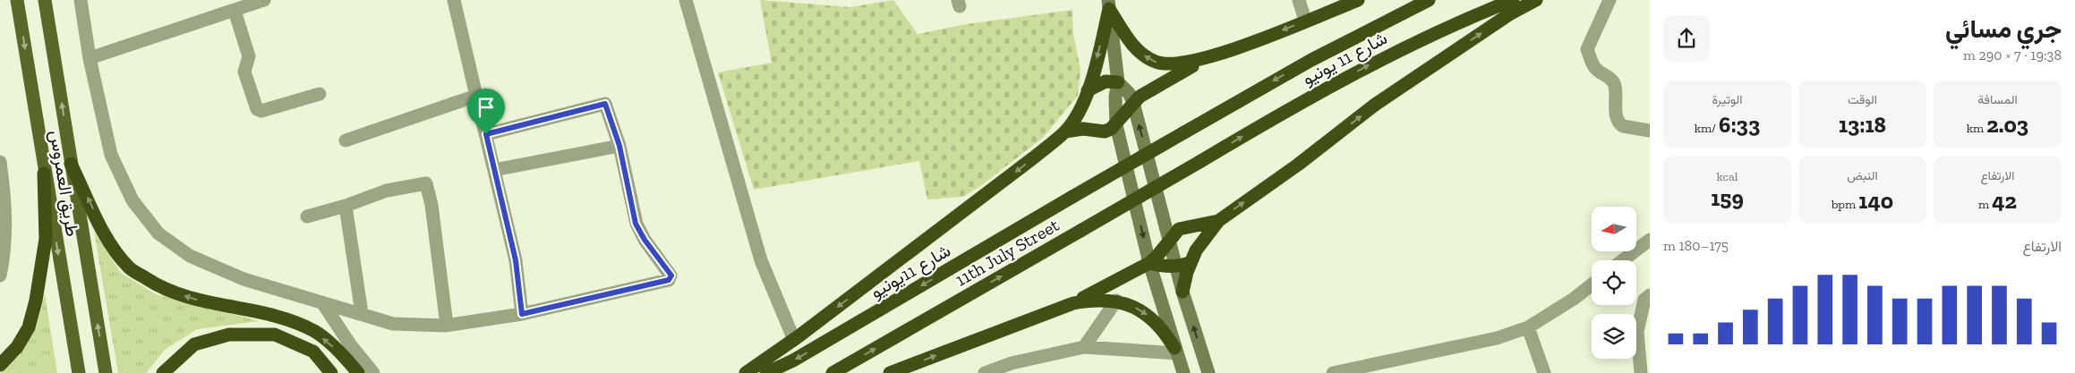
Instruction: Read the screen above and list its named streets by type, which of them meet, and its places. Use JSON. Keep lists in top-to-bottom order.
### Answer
{
  "streets": {
    "highway": ["شارع 11 يونيو", "11th July Street", "شارع 11يونيو"],
    "main road": ["طريق العمروس"]
  },
  "crossings": [
    ["شارع 11 يونيو", "11th July Street"],
    ["11th July Street", "شارع 11يونيو"]
  ],
  "north": "left",
  "page": {
    "heading": ["جري مسائي", "19:38 · 7 × 290 m"],
    "stats": [
      ["المسافة", "2.03 km"],
      ["الوقت", "13:18"],
      ["الوتيرة", "6:33 /km"],
      ["الارتفاع", "42 m"],
      ["النبض", "140 bpm"],
      ["kcal", "159"]
    ],
    "chart": ["الارتفاع", "175–180 m"]
  }
}
